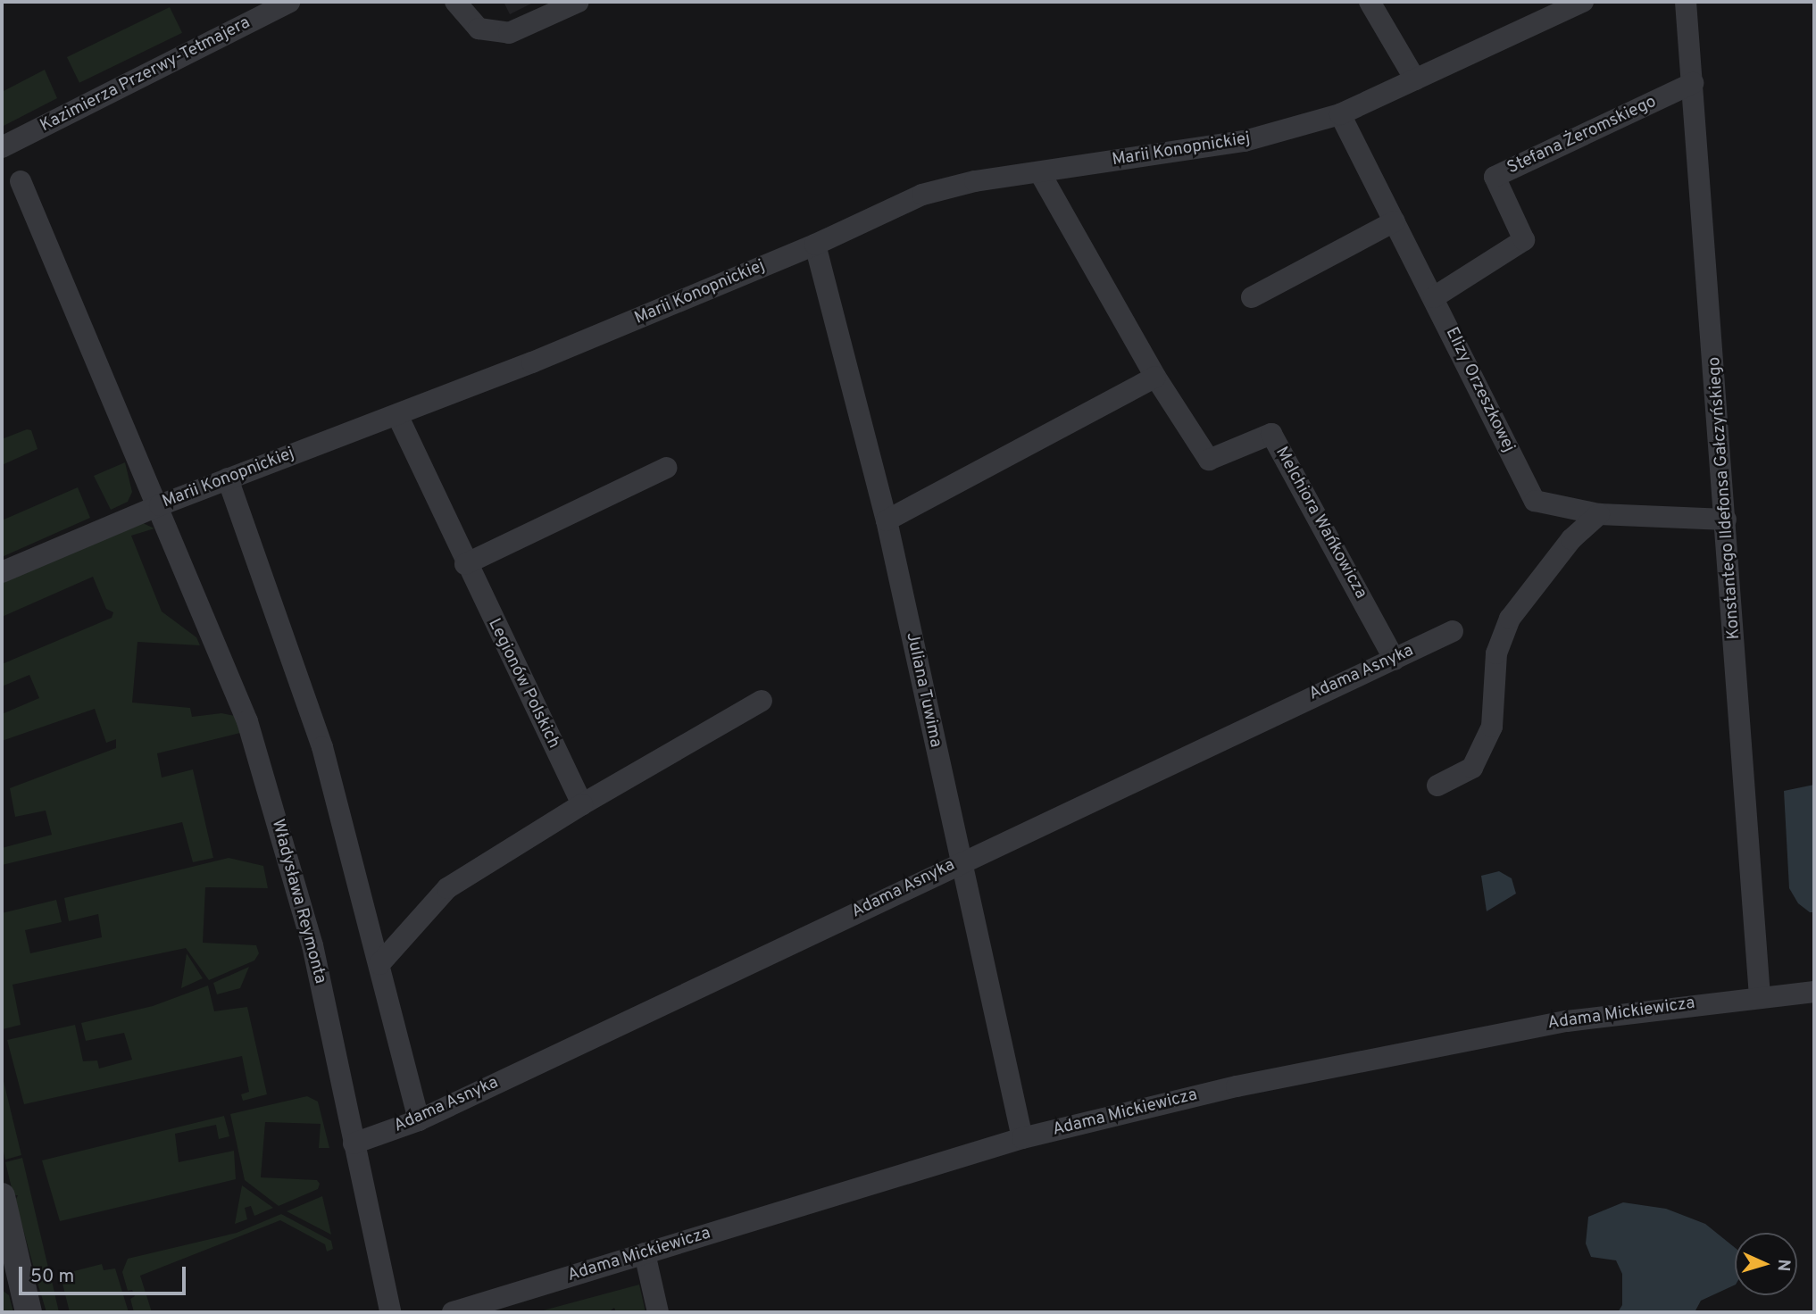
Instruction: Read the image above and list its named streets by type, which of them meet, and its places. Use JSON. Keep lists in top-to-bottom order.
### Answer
{
  "streets": {
    "street": [
      "Kazimierza Przerwy-Tetmajera",
      "Stefana Żeromskiego",
      "Marii Konopnickiej",
      "Elizy Orzeszkowej",
      "Konstantego Ildefonsa Gałczyńskiego",
      "Melchiora Wańkowicza",
      "Adama Asnyka",
      "Legionów Polskich",
      "Juliana Tuwima",
      "Władysława Reymonta",
      "Adama Mickiewicza"
    ]
  },
  "crossings": [
    ["Stefana Żeromskiego", "Elizy Orzeszkowej"],
    ["Stefana Żeromskiego", "Konstantego Ildefonsa Gałczyńskiego"],
    ["Marii Konopnickiej", "Elizy Orzeszkowej"],
    ["Marii Konopnickiej", "Melchiora Wańkowicza"],
    ["Marii Konopnickiej", "Legionów Polskich"],
    ["Marii Konopnickiej", "Juliana Tuwima"],
    ["Marii Konopnickiej", "Władysława Reymonta"],
    ["Elizy Orzeszkowej", "Konstantego Ildefonsa Gałczyńskiego"],
    ["Konstantego Ildefonsa Gałczyńskiego", "Adama Mickiewicza"],
    ["Melchiora Wańkowicza", "Adama Asnyka"],
    ["Adama Asnyka", "Juliana Tuwima"],
    ["Adama Asnyka", "Władysława Reymonta"],
    ["Juliana Tuwima", "Adama Mickiewicza"]
  ],
  "scale_bar": "50 m",
  "north": "right"
}
